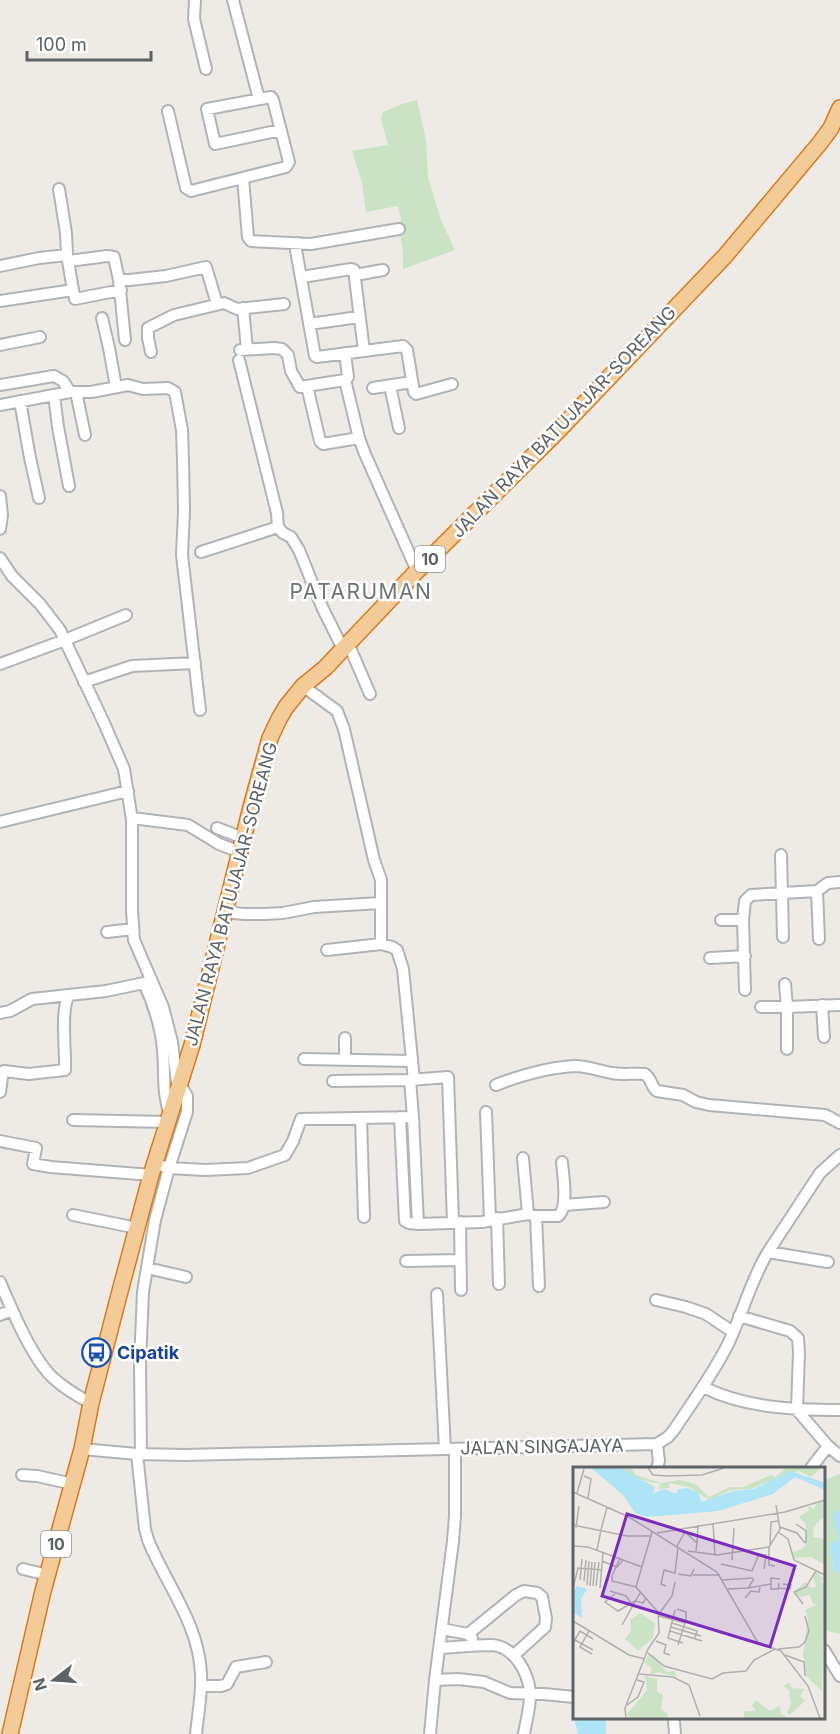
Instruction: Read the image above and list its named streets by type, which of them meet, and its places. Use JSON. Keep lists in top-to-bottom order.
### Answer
{
  "streets": {
    "highway": ["JALAN RAYA BATUJAJAR-SOREANG", "10"],
    "street": ["JALAN SINGAJAYA"]
  },
  "crossings": [
    ["JALAN RAYA BATUJAJAR-SOREANG", "JALAN SINGAJAYA"]
  ],
  "districts": ["PATARUMAN"],
  "places": {
    "bus stop": ["Cipatik"]
  },
  "scale_bar": "100 m",
  "north": "left"
}
